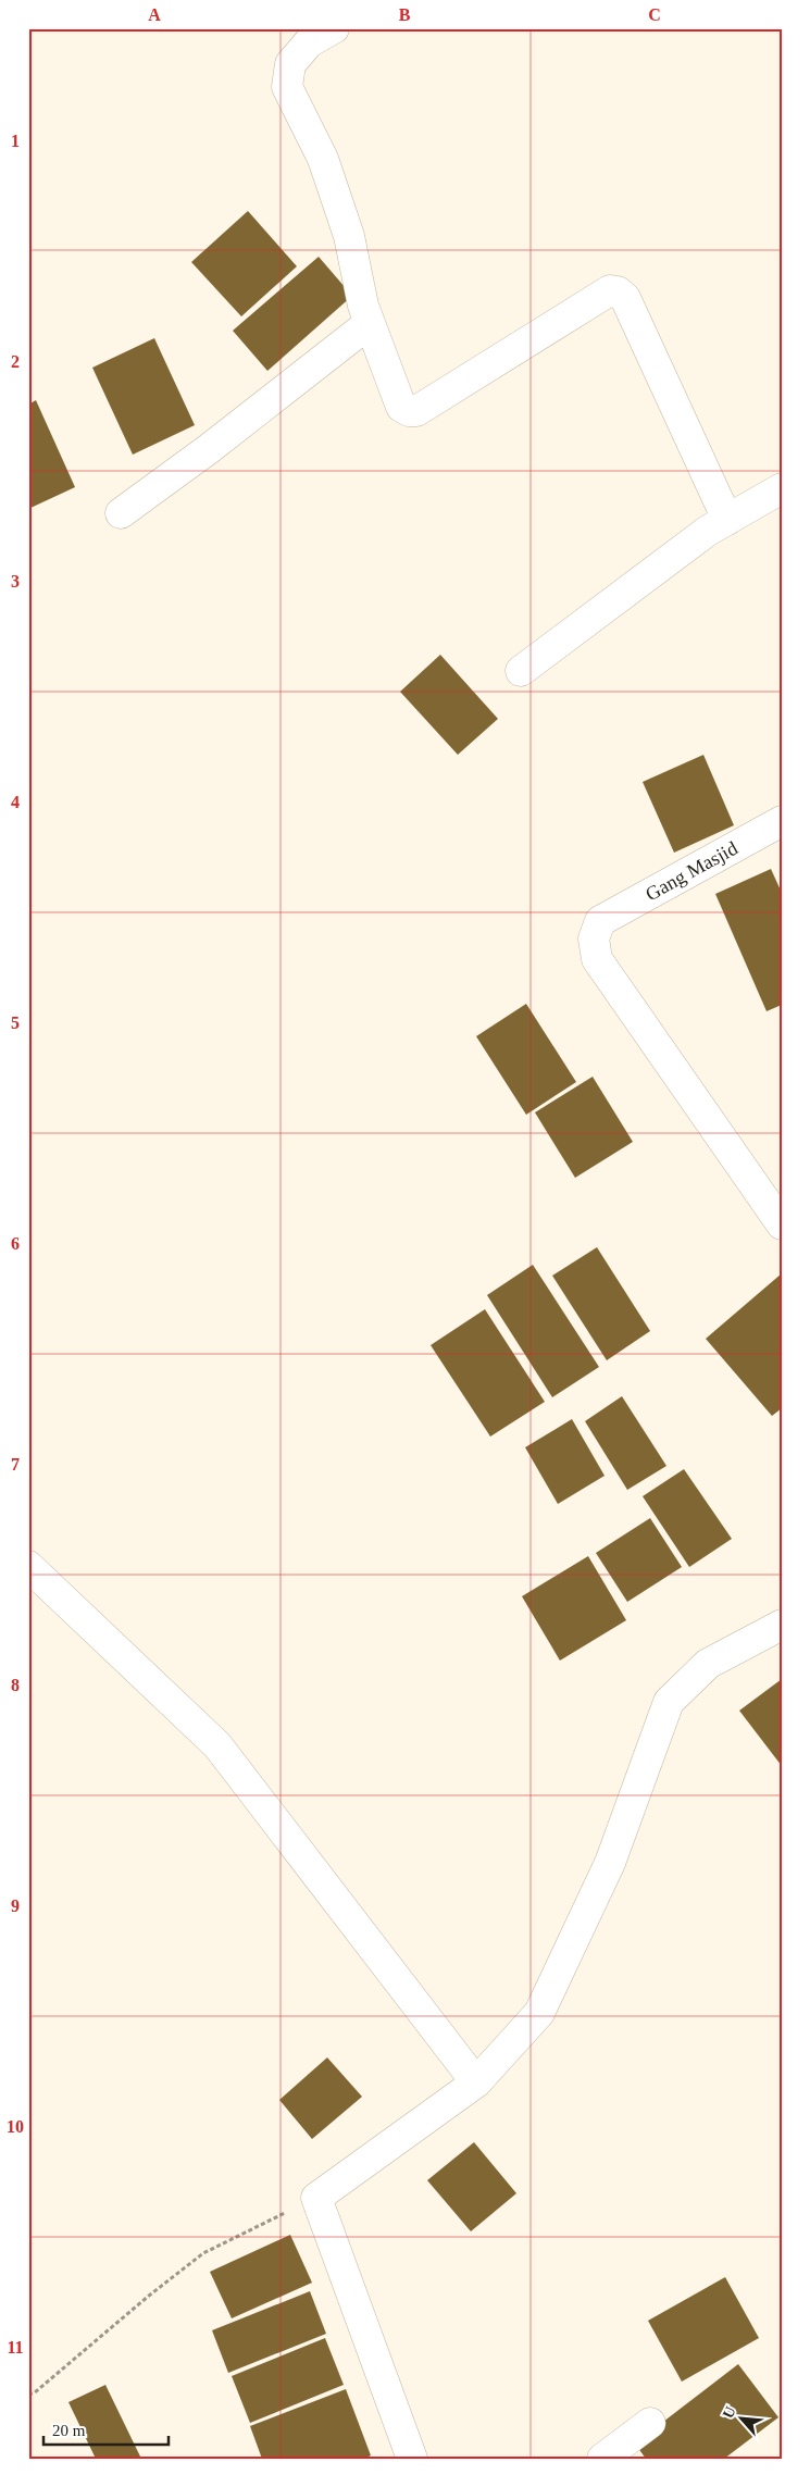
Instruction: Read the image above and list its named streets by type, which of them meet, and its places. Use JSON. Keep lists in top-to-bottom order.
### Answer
{
  "streets": {
    "street": ["Gang Masjid"]
  },
  "scale_bar": "20 m",
  "north": "top left",
  "grid": {
    "columns": ["A", "B", "C"],
    "rows": [
      "1",
      "2",
      "3",
      "4",
      "5",
      "6",
      "7",
      "8",
      "9",
      "10",
      "11"
    ]
  }
}
